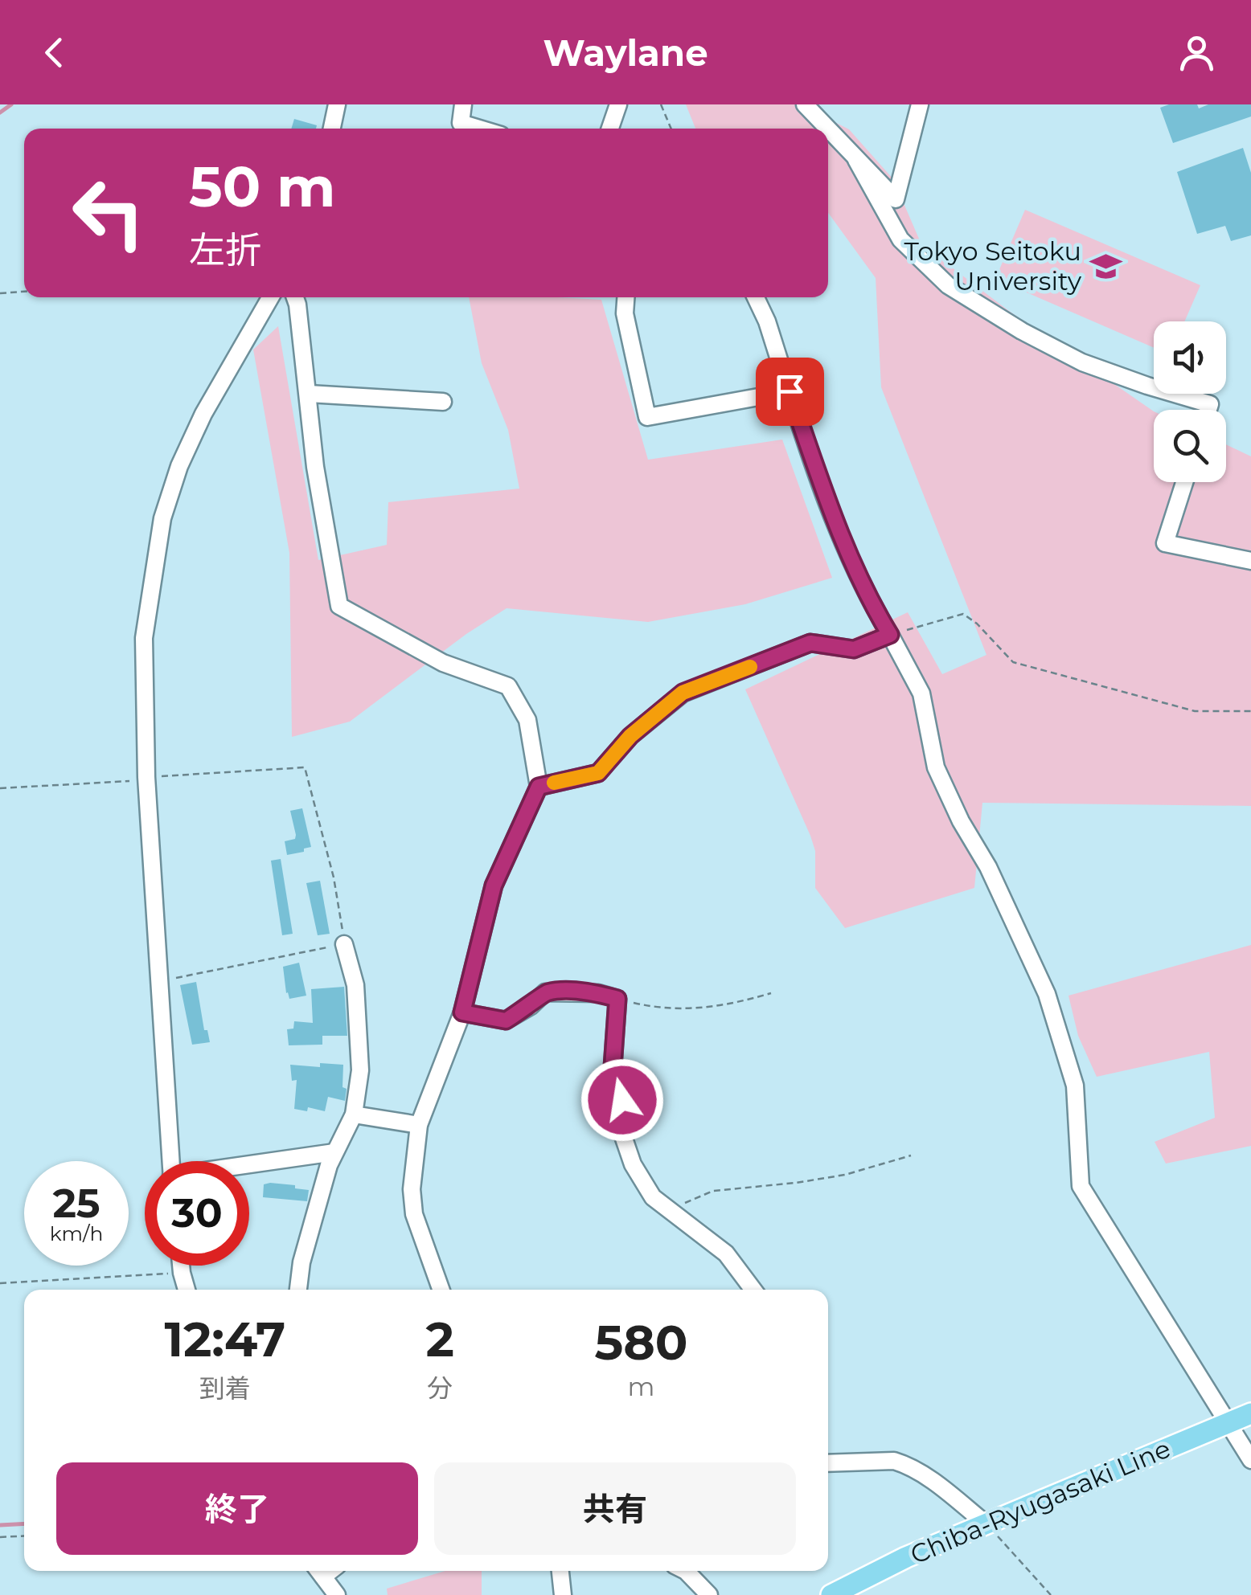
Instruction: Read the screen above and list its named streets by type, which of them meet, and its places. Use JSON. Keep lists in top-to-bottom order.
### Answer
{
  "streets": {
    "main road": ["Chiba-Ryugasaki Line"]
  },
  "places": {
    "school or university": ["Tokyo Seitoku University"]
  },
  "page": {
    "header": "Waylane",
    "turn": ["50 m", "左折"],
    "speed": "25 km/h",
    "limit": "30",
    "eta": [
      "12:47",
      "到着",
      "2",
      "分",
      "580",
      "m"
    ],
    "buttons": ["終了", "共有"]
  }
}
